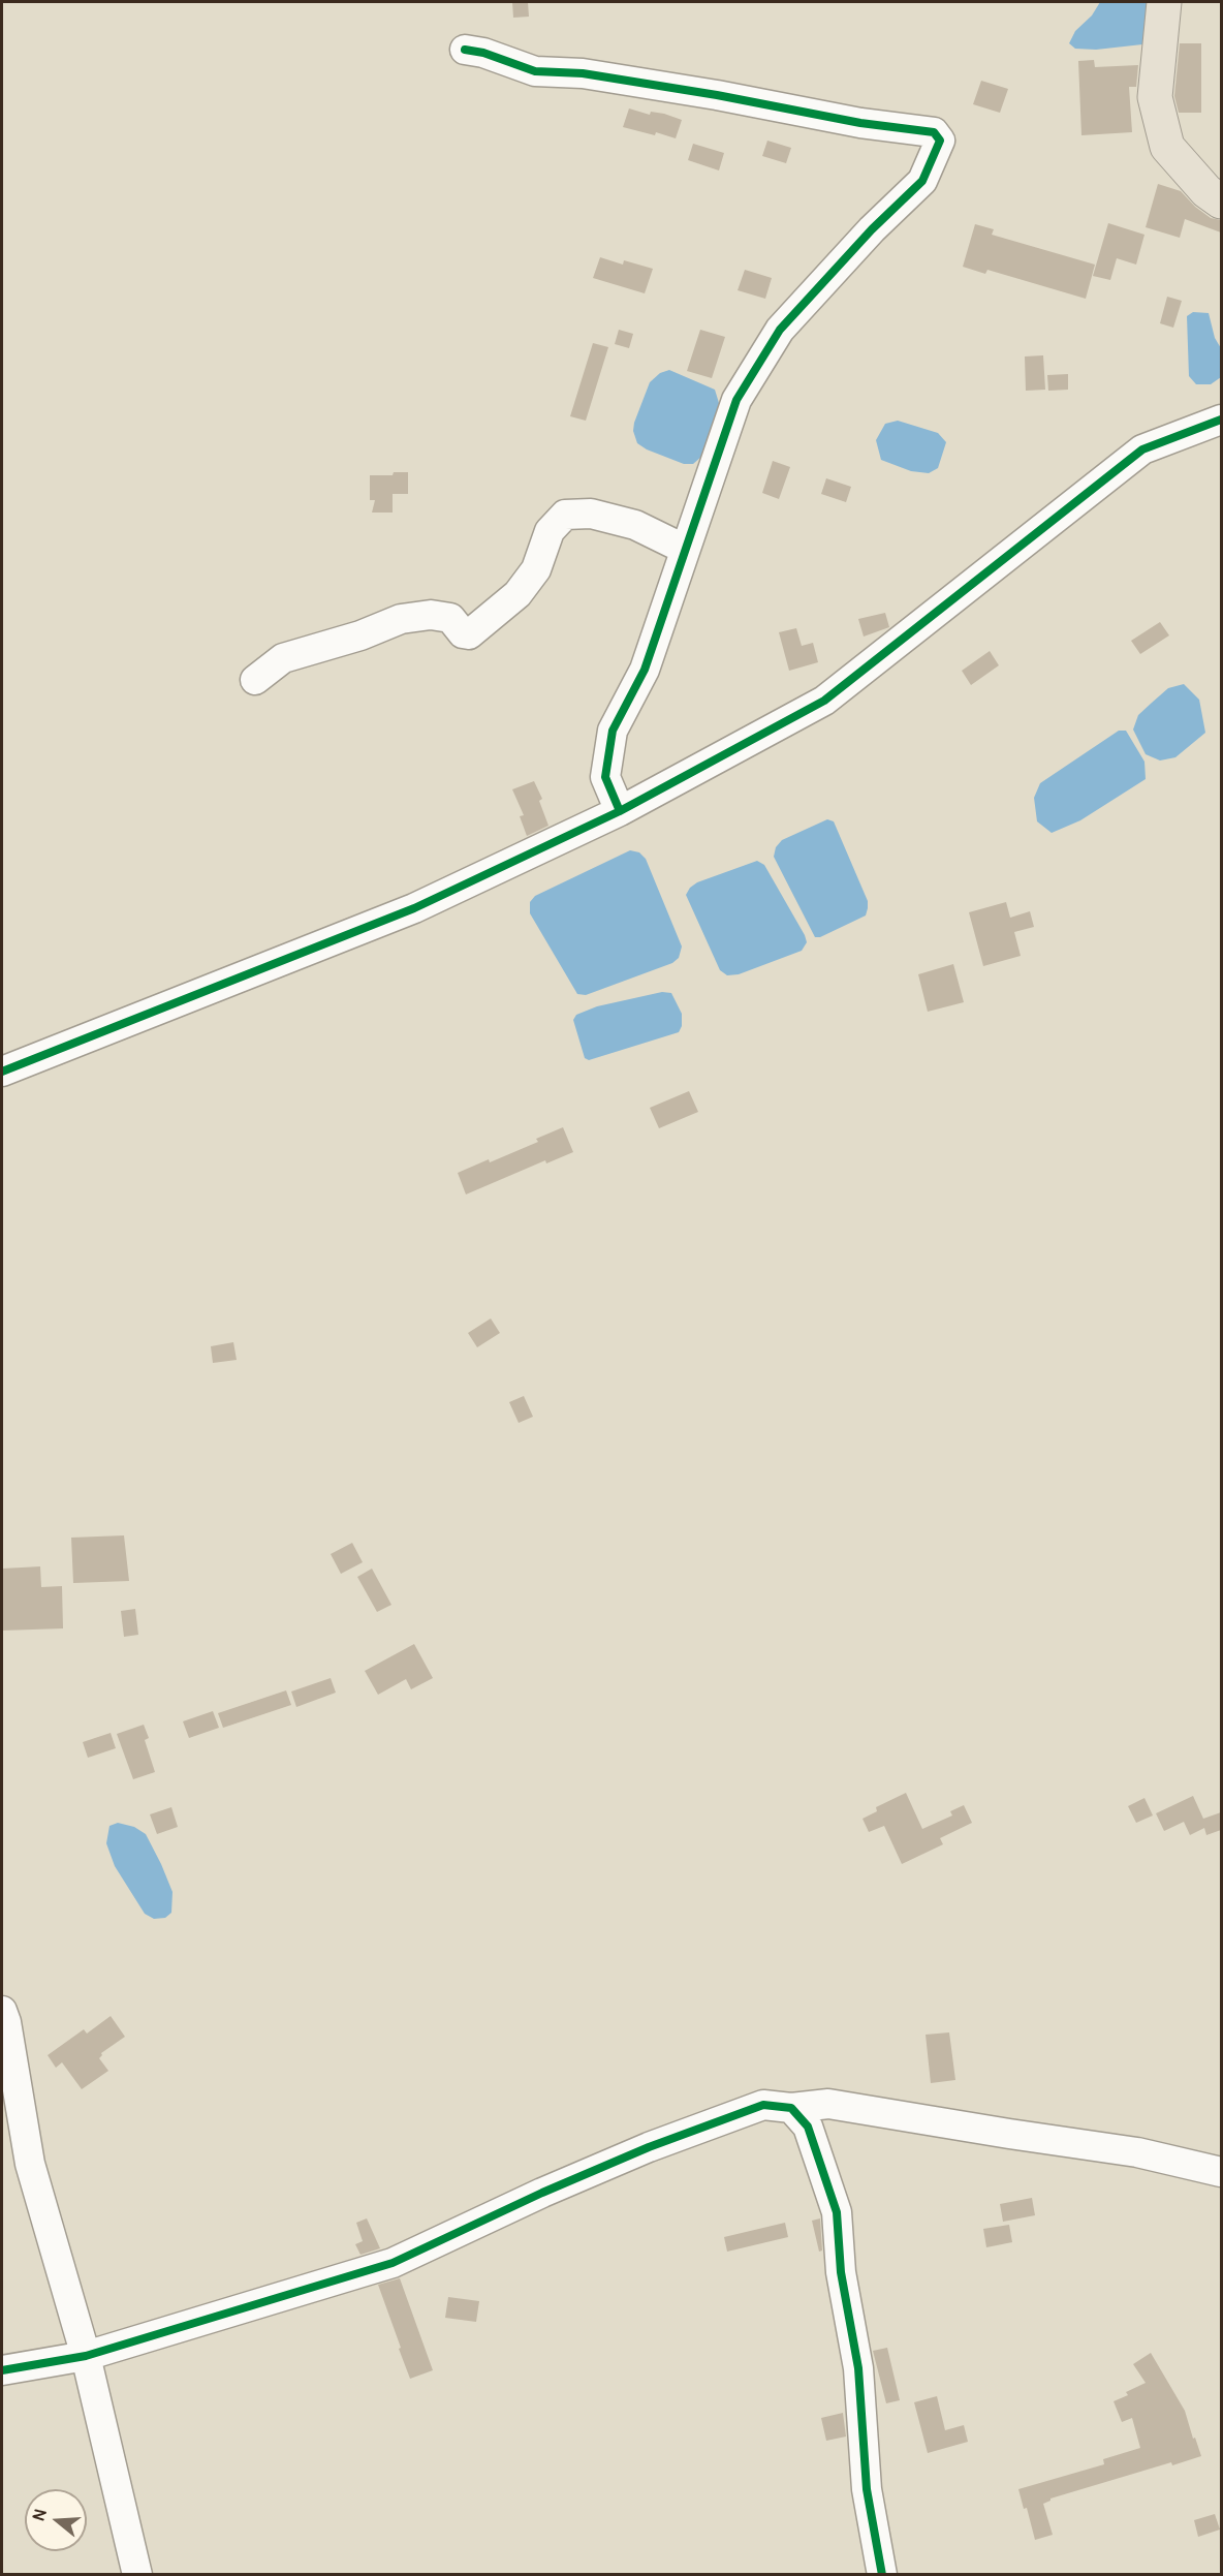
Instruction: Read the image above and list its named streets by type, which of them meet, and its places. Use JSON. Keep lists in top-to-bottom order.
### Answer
{
  "north": "left"
}
